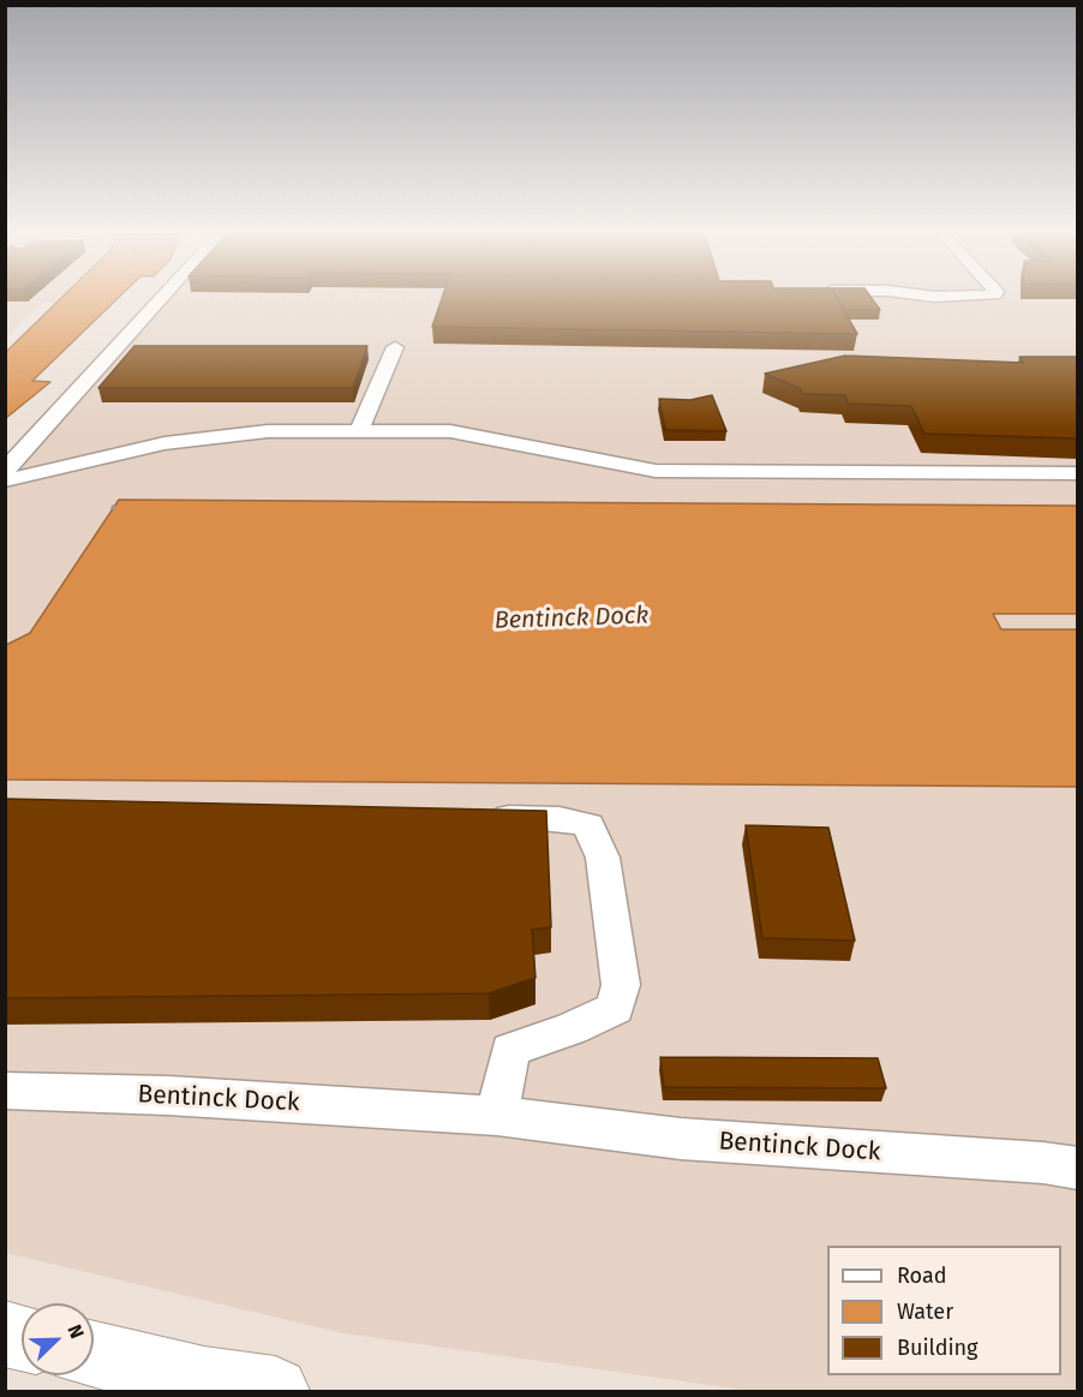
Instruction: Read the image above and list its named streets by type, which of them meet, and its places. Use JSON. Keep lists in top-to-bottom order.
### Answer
{
  "streets": {
    "street": ["Bentinck Dock"]
  },
  "water": ["Bentinck Dock"],
  "legend": ["Road", "Water", "Building"],
  "north": "top right"
}
